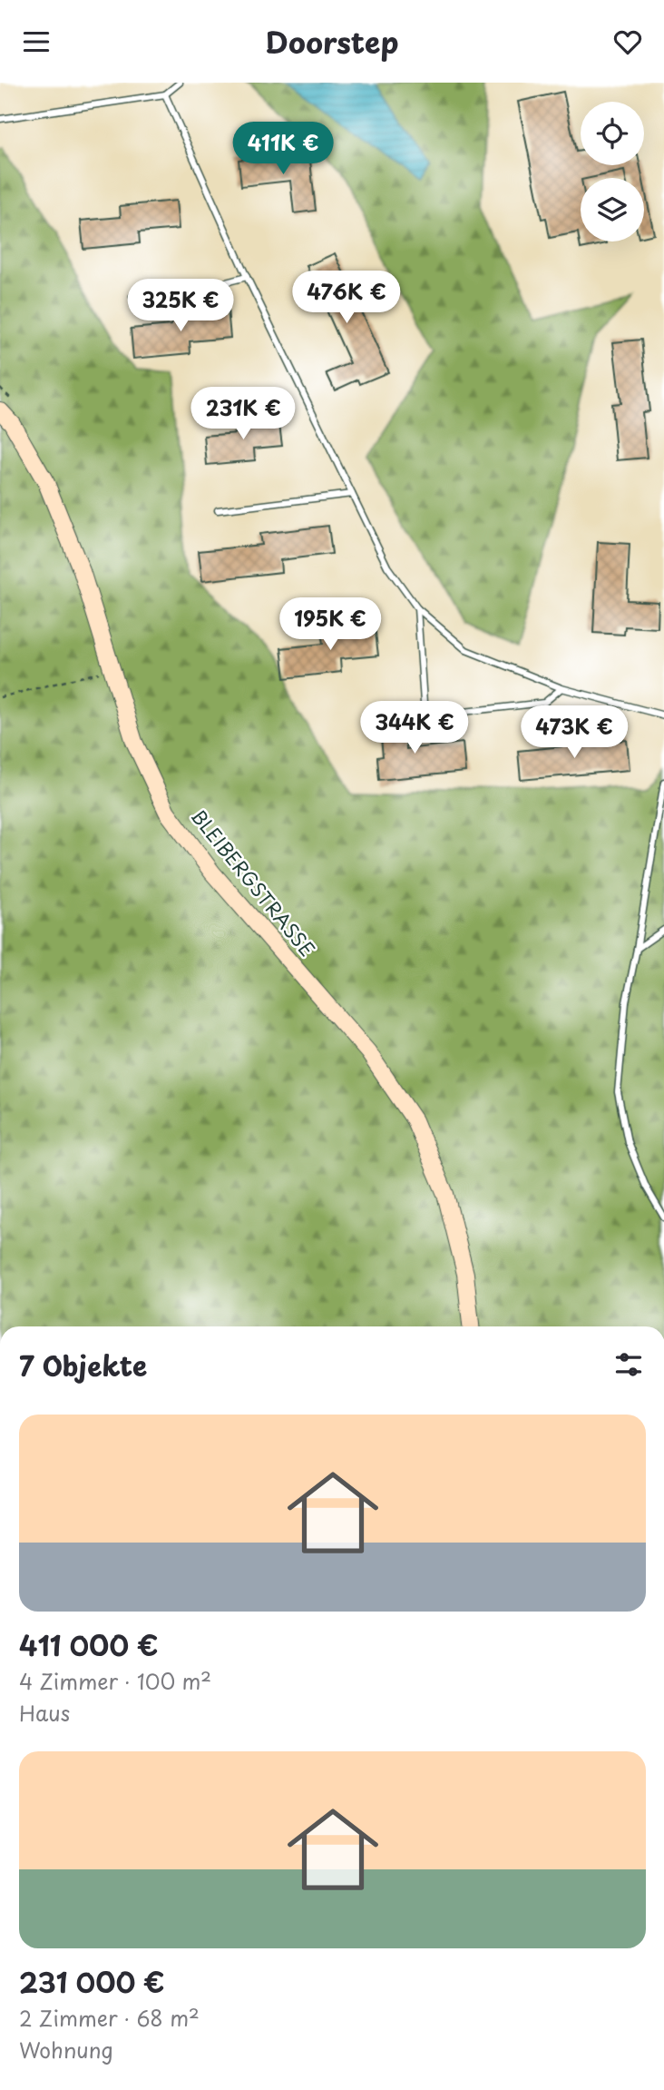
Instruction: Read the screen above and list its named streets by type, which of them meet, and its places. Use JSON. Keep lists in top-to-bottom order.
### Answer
{
  "streets": {
    "street": ["BLEIBERGSTRASSE"]
  },
  "page": {
    "header": "Doorstep",
    "price": [
      "411K €",
      "476K €",
      "325K €",
      "231K €",
      "195K €",
      "344K €",
      "473K €"
    ],
    "heading": "7 Objekte",
    "list": [
      {
        "name": "411 000 €",
        "note": "4 Zimmer · 100 m² · Haus"
      },
      {
        "name": "231 000 €",
        "note": "2 Zimmer · 68 m² · Wohnung"
      }
    ]
  }
}
